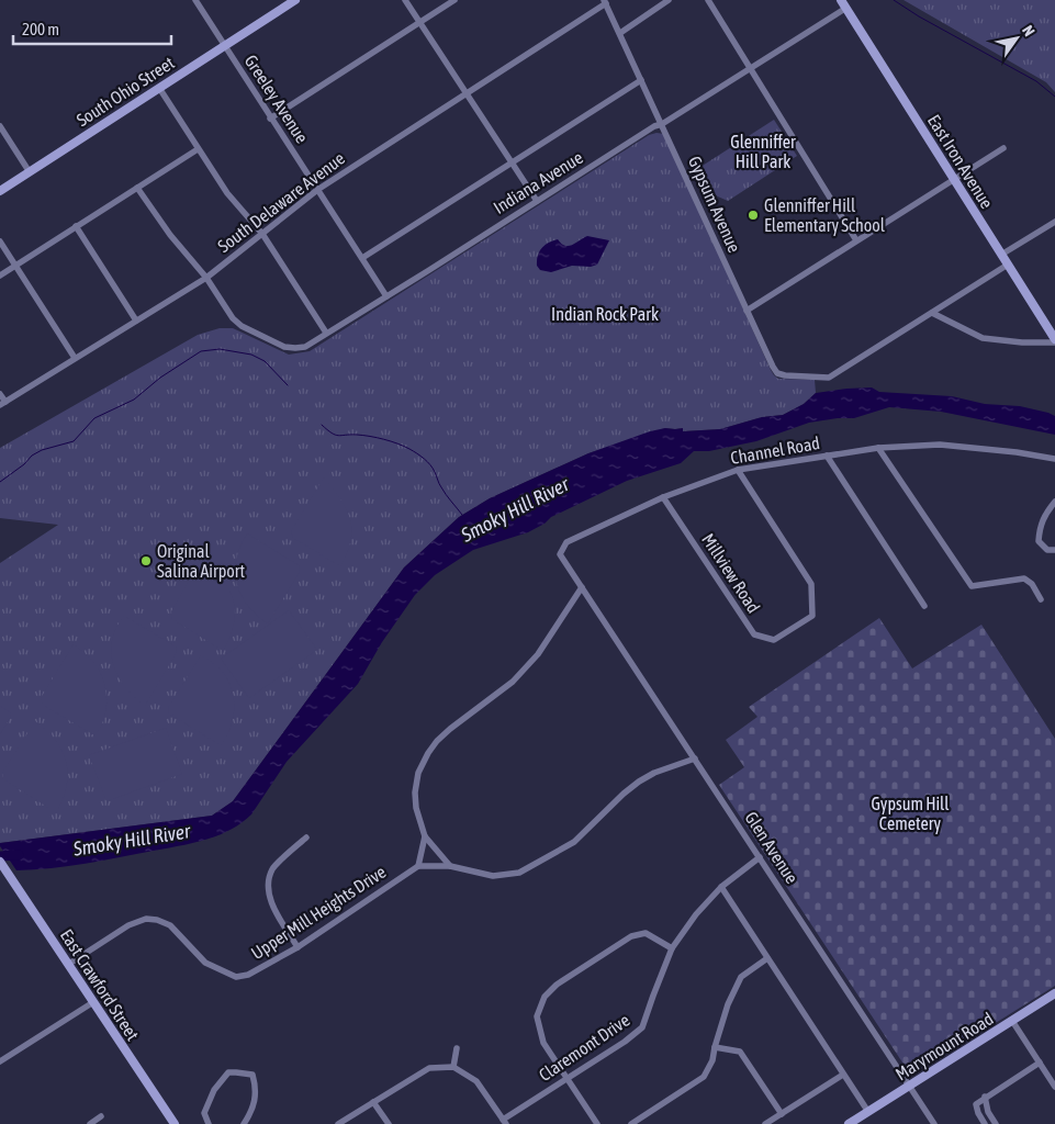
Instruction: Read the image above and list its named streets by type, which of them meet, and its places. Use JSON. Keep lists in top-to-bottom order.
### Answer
{
  "streets": {
    "street": [
      "South Ohio Street",
      "Greeley Avenue",
      "East Iron Avenue",
      "Indiana Avenue",
      "South Delaware Avenue",
      "Gypsum Avenue",
      "Channel Road",
      "Millview Road",
      "Glen Avenue",
      "Upper Mill Heights Drive",
      "East Crawford Street",
      "Marymount Road",
      "Claremont Drive"
    ]
  },
  "crossings": [
    ["South Ohio Street", "Greeley Avenue"],
    ["Greeley Avenue", "Indiana Avenue"],
    ["Greeley Avenue", "South Delaware Avenue"],
    ["East Iron Avenue", "Indiana Avenue"],
    ["Indiana Avenue", "South Delaware Avenue"],
    ["Indiana Avenue", "Gypsum Avenue"],
    ["South Delaware Avenue", "Gypsum Avenue"],
    ["Channel Road", "Millview Road"],
    ["Channel Road", "Glen Avenue"],
    ["Glen Avenue", "Marymount Road"],
    ["Glen Avenue", "Claremont Drive"],
    ["Upper Mill Heights Drive", "East Crawford Street"]
  ],
  "water": ["Smoky Hill River"],
  "parks": ["Glenniffer Hill Park", "Indian Rock Park", "Gypsum Hill Cemetery"],
  "places": ["Glenniffer Hill Elementary School", "Original Salina Airport"],
  "scale_bar": "200 m",
  "north": "top right"
}
